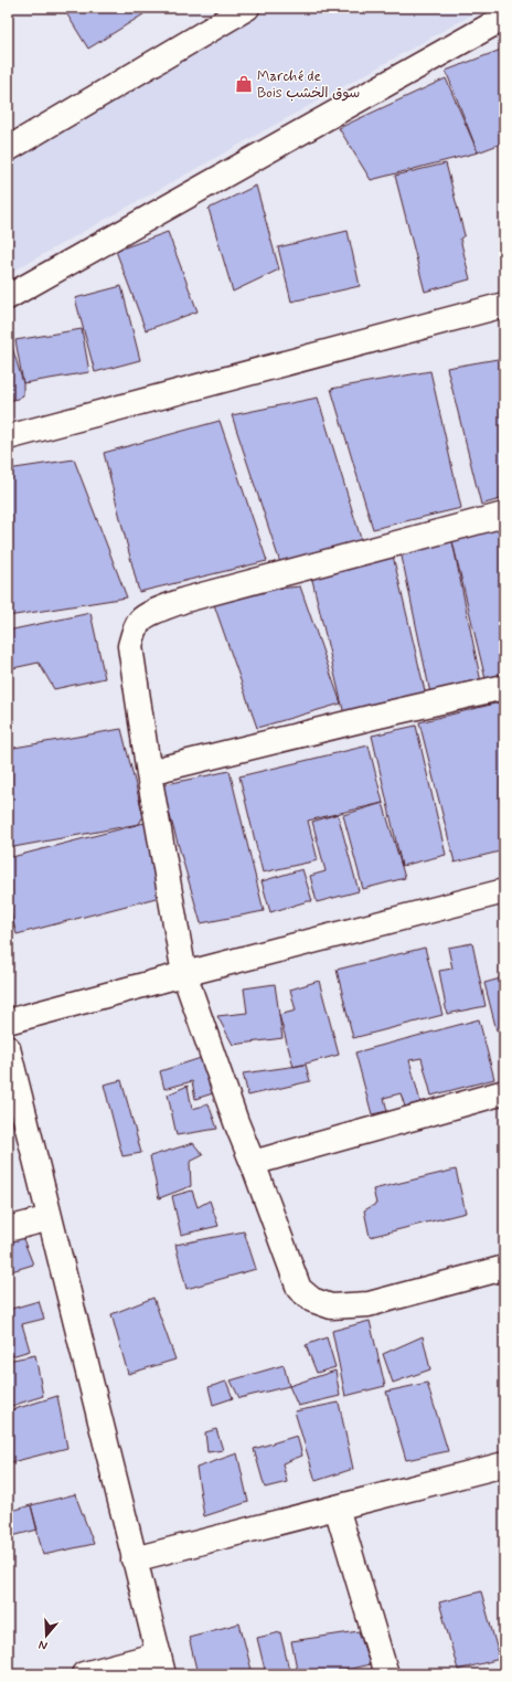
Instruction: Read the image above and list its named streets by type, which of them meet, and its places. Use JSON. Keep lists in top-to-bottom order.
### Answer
{
  "places": {
    "shop": ["Marché de Bois سوق الخشب"]
  },
  "north": "bottom"
}
